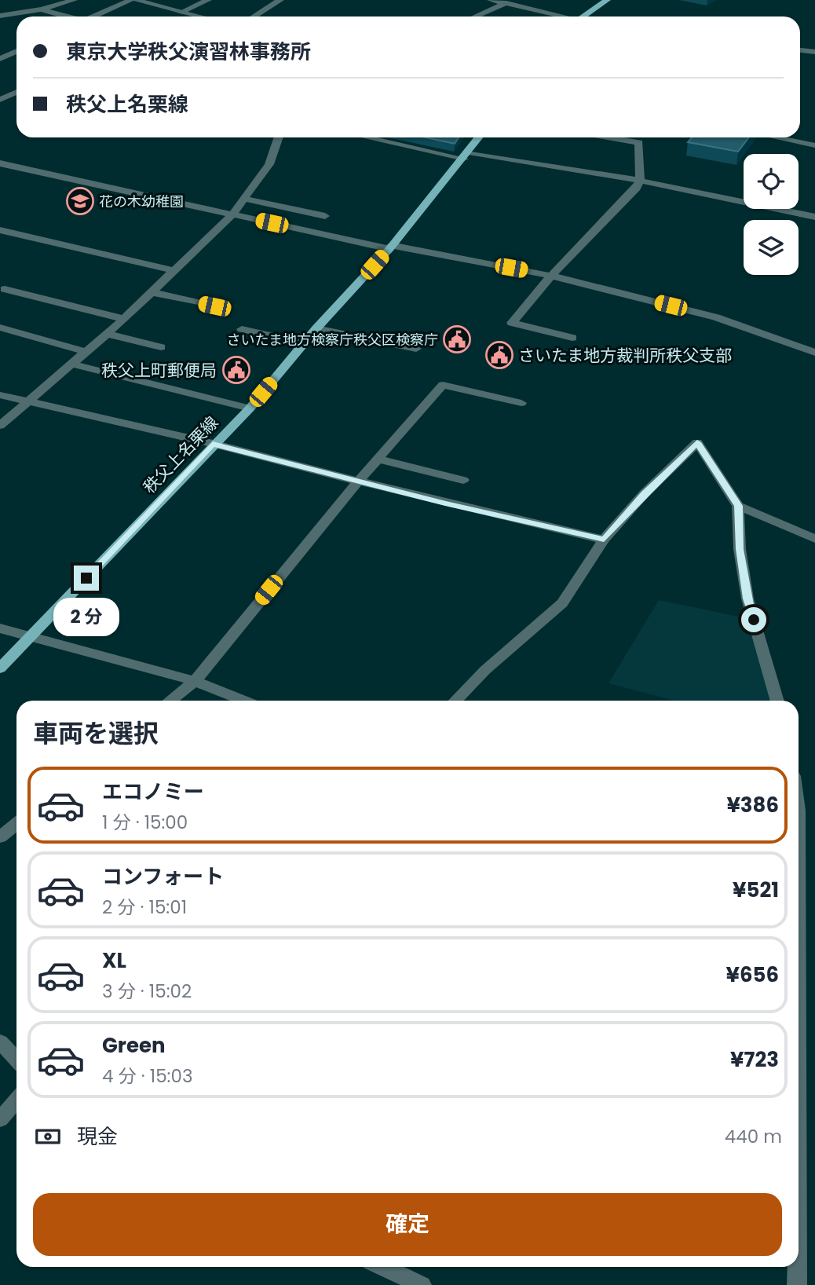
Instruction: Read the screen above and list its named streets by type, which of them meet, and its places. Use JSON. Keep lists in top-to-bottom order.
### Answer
{
  "streets": {
    "main road": ["秩父上名栗線"]
  },
  "places": {
    "school or university": ["花の木幼稚園"],
    "public building": ["さいたま地方検察庁秩父区検察庁", "さいたま地方裁判所秩父支部", "秩父上町郵便局"]
  },
  "page": {
    "banner": ["東京大学秩父演習林事務所", "秩父上名栗線"],
    "bubble": "2 分",
    "heading": "車両を選択",
    "list": [
      {
        "name": "エコノミー",
        "note": "1 分 · 15:00",
        "value": "¥386"
      },
      {
        "name": "コンフォート",
        "note": "2 分 · 15:01",
        "value": "¥521"
      },
      {
        "name": "XL",
        "note": "3 分 · 15:02",
        "value": "¥656"
      },
      {
        "name": "Green",
        "note": "4 分 · 15:03",
        "value": "¥723"
      }
    ],
    "pay": ["現金", "440 m"],
    "buttons": "確定"
  }
}
